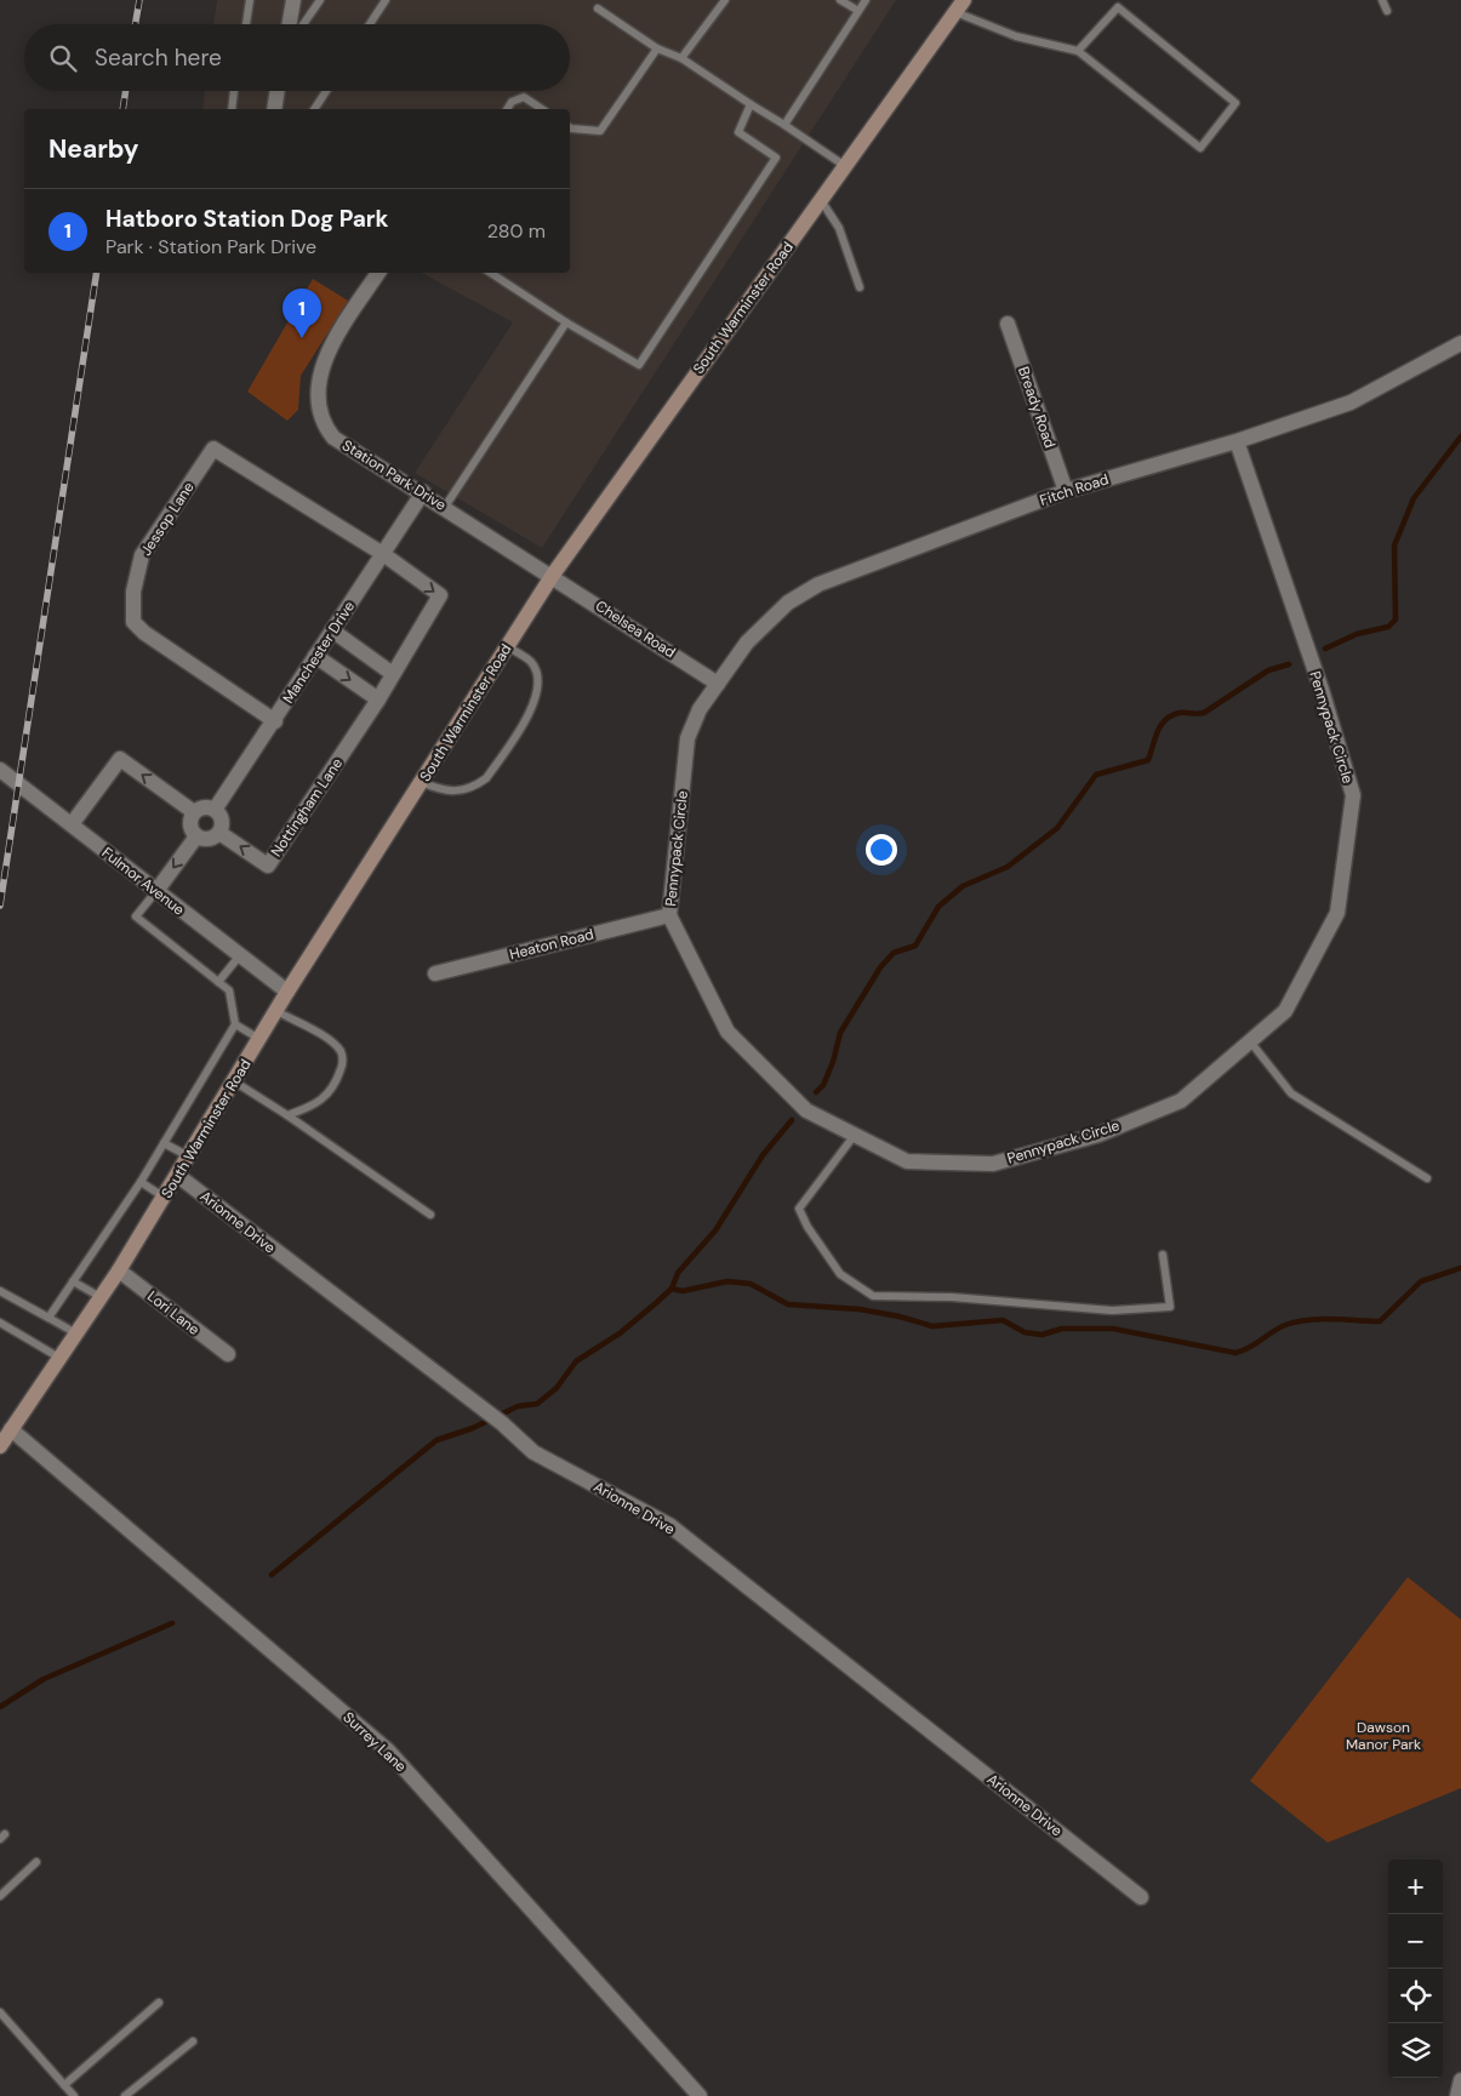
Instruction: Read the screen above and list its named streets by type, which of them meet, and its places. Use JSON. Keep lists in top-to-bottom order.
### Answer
{
  "streets": {
    "street": [
      "South Warminster Road",
      "Bready Road",
      "Station Park Drive",
      "Fitch Road",
      "Jessop Lane",
      "Chelsea Road",
      "Manchester Drive",
      "Pennypack Circle",
      "Nottingham Lane",
      "Fulmor Avenue",
      "Heaton Road",
      "Arionne Drive",
      "Lori Lane",
      "Surrey Lane"
    ]
  },
  "crossings": [
    ["South Warminster Road", "Station Park Drive"],
    ["South Warminster Road", "Chelsea Road"],
    ["South Warminster Road", "Fulmor Avenue"],
    ["South Warminster Road", "Arionne Drive"],
    ["South Warminster Road", "Lori Lane"],
    ["South Warminster Road", "Surrey Lane"],
    ["Bready Road", "Fitch Road"],
    ["Station Park Drive", "Chelsea Road"],
    ["Station Park Drive", "Manchester Drive"],
    ["Fitch Road", "Chelsea Road"],
    ["Fitch Road", "Pennypack Circle"],
    ["Jessop Lane", "Manchester Drive"],
    ["Chelsea Road", "Pennypack Circle"],
    ["Manchester Drive", "Nottingham Lane"],
    ["Pennypack Circle", "Heaton Road"]
  ],
  "one_way": ["Nottingham Lane"],
  "parks": ["Dawson Manor Park"],
  "page": {
    "search": "Search here",
    "heading": "Nearby",
    "list": [
      {
        "mark": "1",
        "name": "Hatboro Station Dog Park",
        "note": "Park · Station Park Drive",
        "value": "280 m"
      }
    ],
    "pins": "1",
    "map_buttons": ["+", "−"]
  }
}
